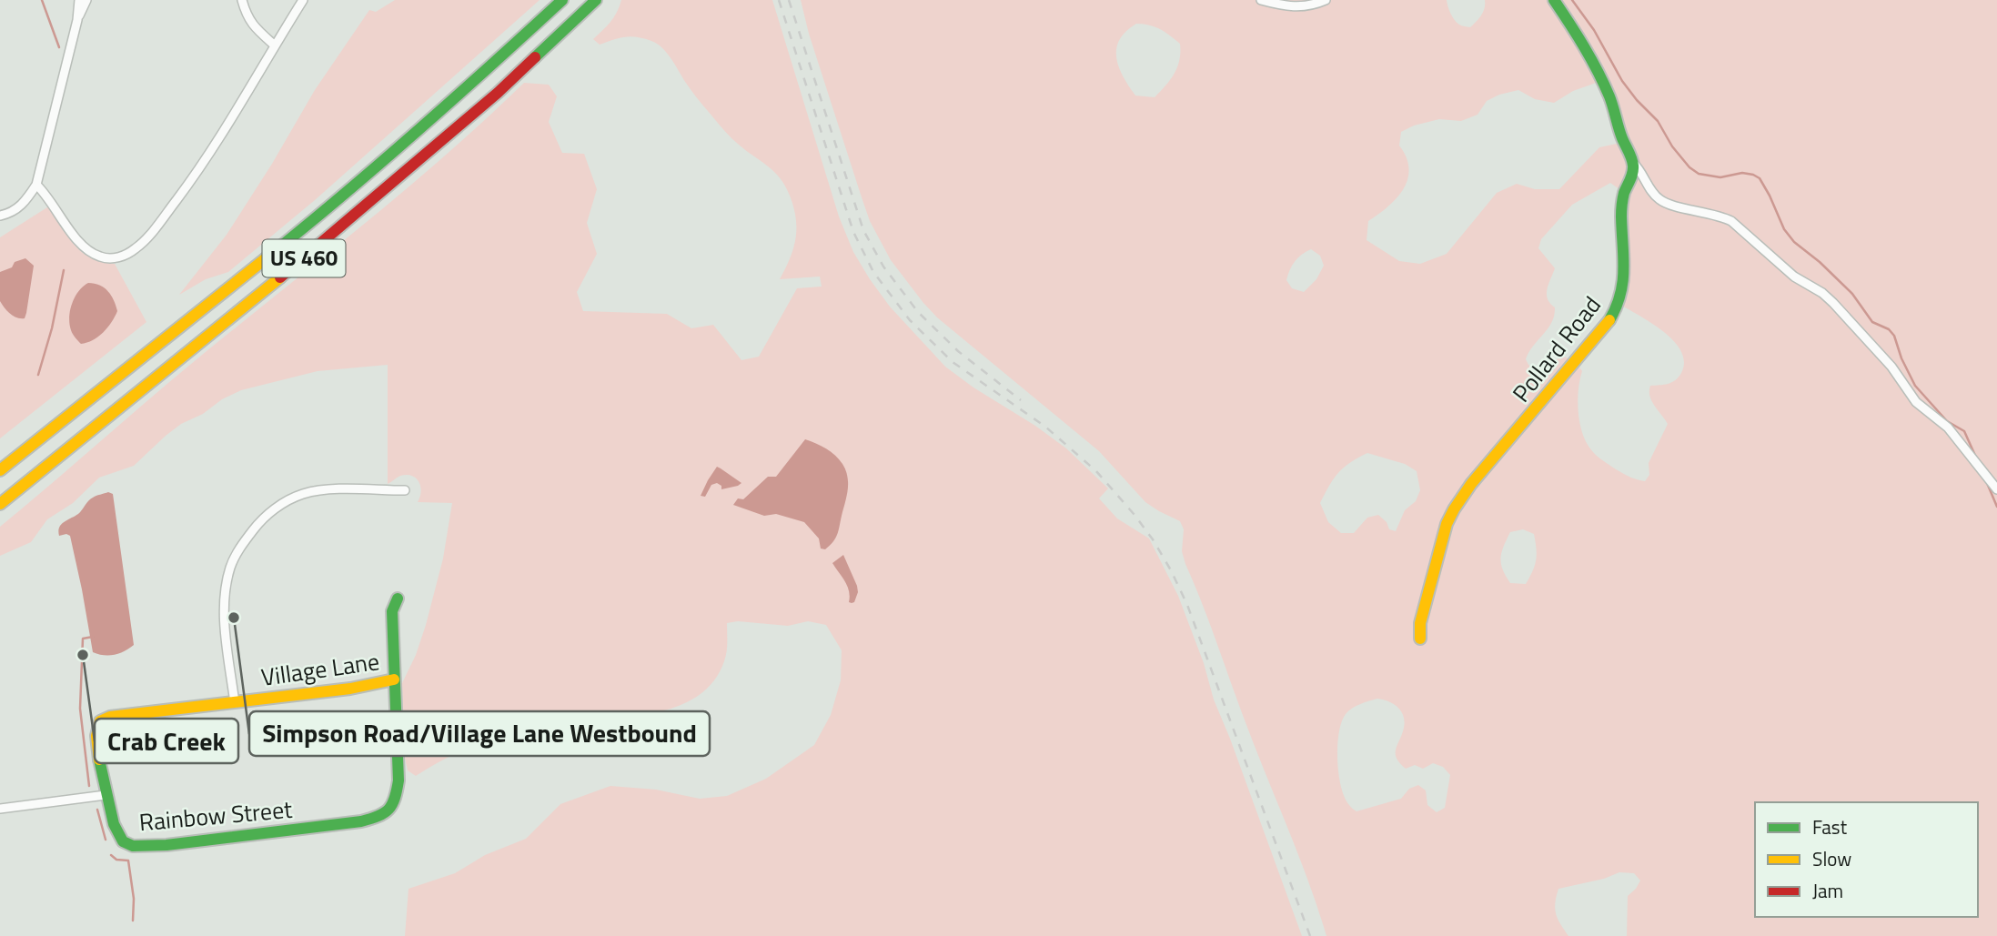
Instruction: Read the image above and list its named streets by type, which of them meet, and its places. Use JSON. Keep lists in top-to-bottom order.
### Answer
{
  "streets": {
    "main road": [
      "US 460",
      "Pollard Road",
      "Village Lane",
      "Rainbow Street"
    ]
  },
  "crossings": [
    ["Village Lane", "Rainbow Street"]
  ],
  "places": ["Simpson Road/Village Lane Westbound", "Crab Creek"],
  "legend": ["Fast", "Slow", "Jam"]
}
